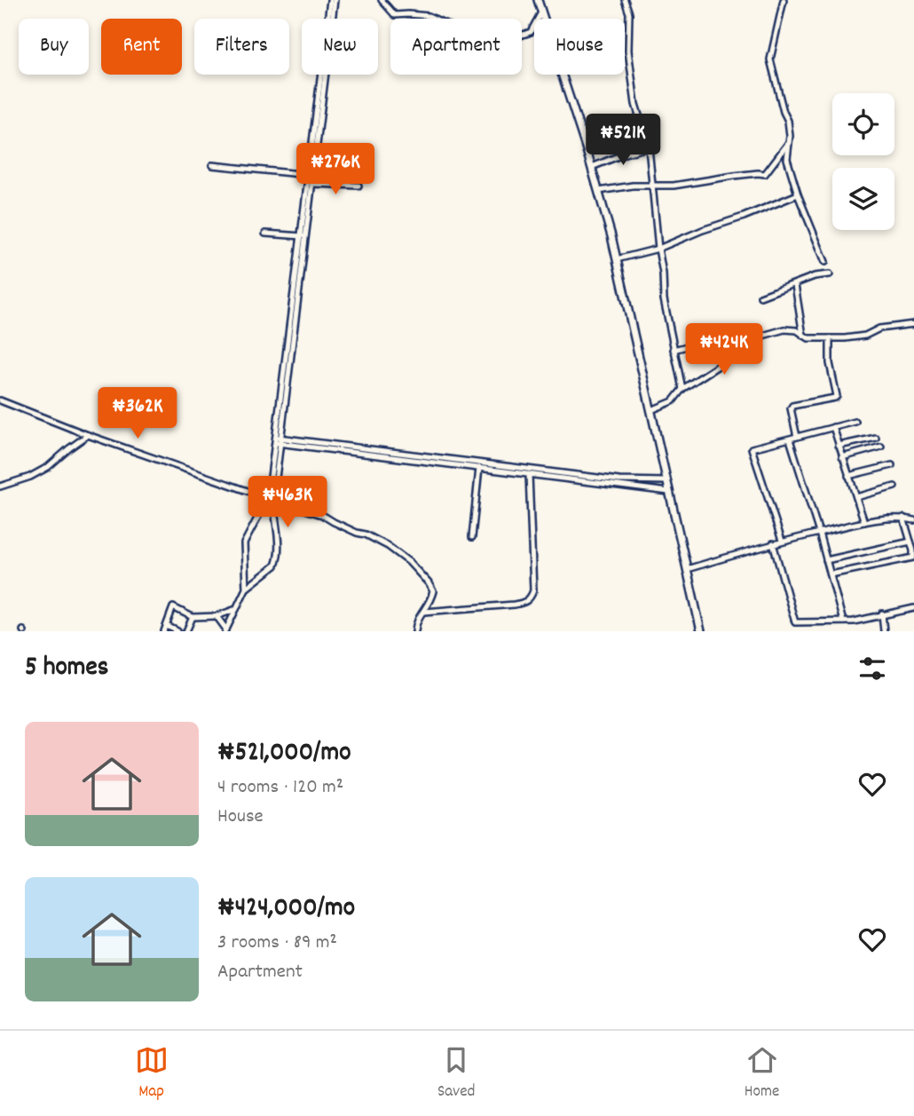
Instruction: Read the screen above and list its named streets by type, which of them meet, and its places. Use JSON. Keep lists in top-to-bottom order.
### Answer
{
  "page": {
    "chip": [
      "Buy",
      "Rent",
      "Filters",
      "New",
      "Apartment",
      "House"
    ],
    "price": [
      "₦521K",
      "₦276K",
      "₦424K",
      "₦362K",
      "₦463K"
    ],
    "heading": "5 homes",
    "list": [
      {
        "name": "₦521,000/mo",
        "note": "4 rooms · 120 m² · House"
      },
      {
        "name": "₦424,000/mo",
        "note": "3 rooms · 89 m² · Apartment"
      }
    ],
    "tabs": ["Map", "Saved", "Home"]
  }
}
